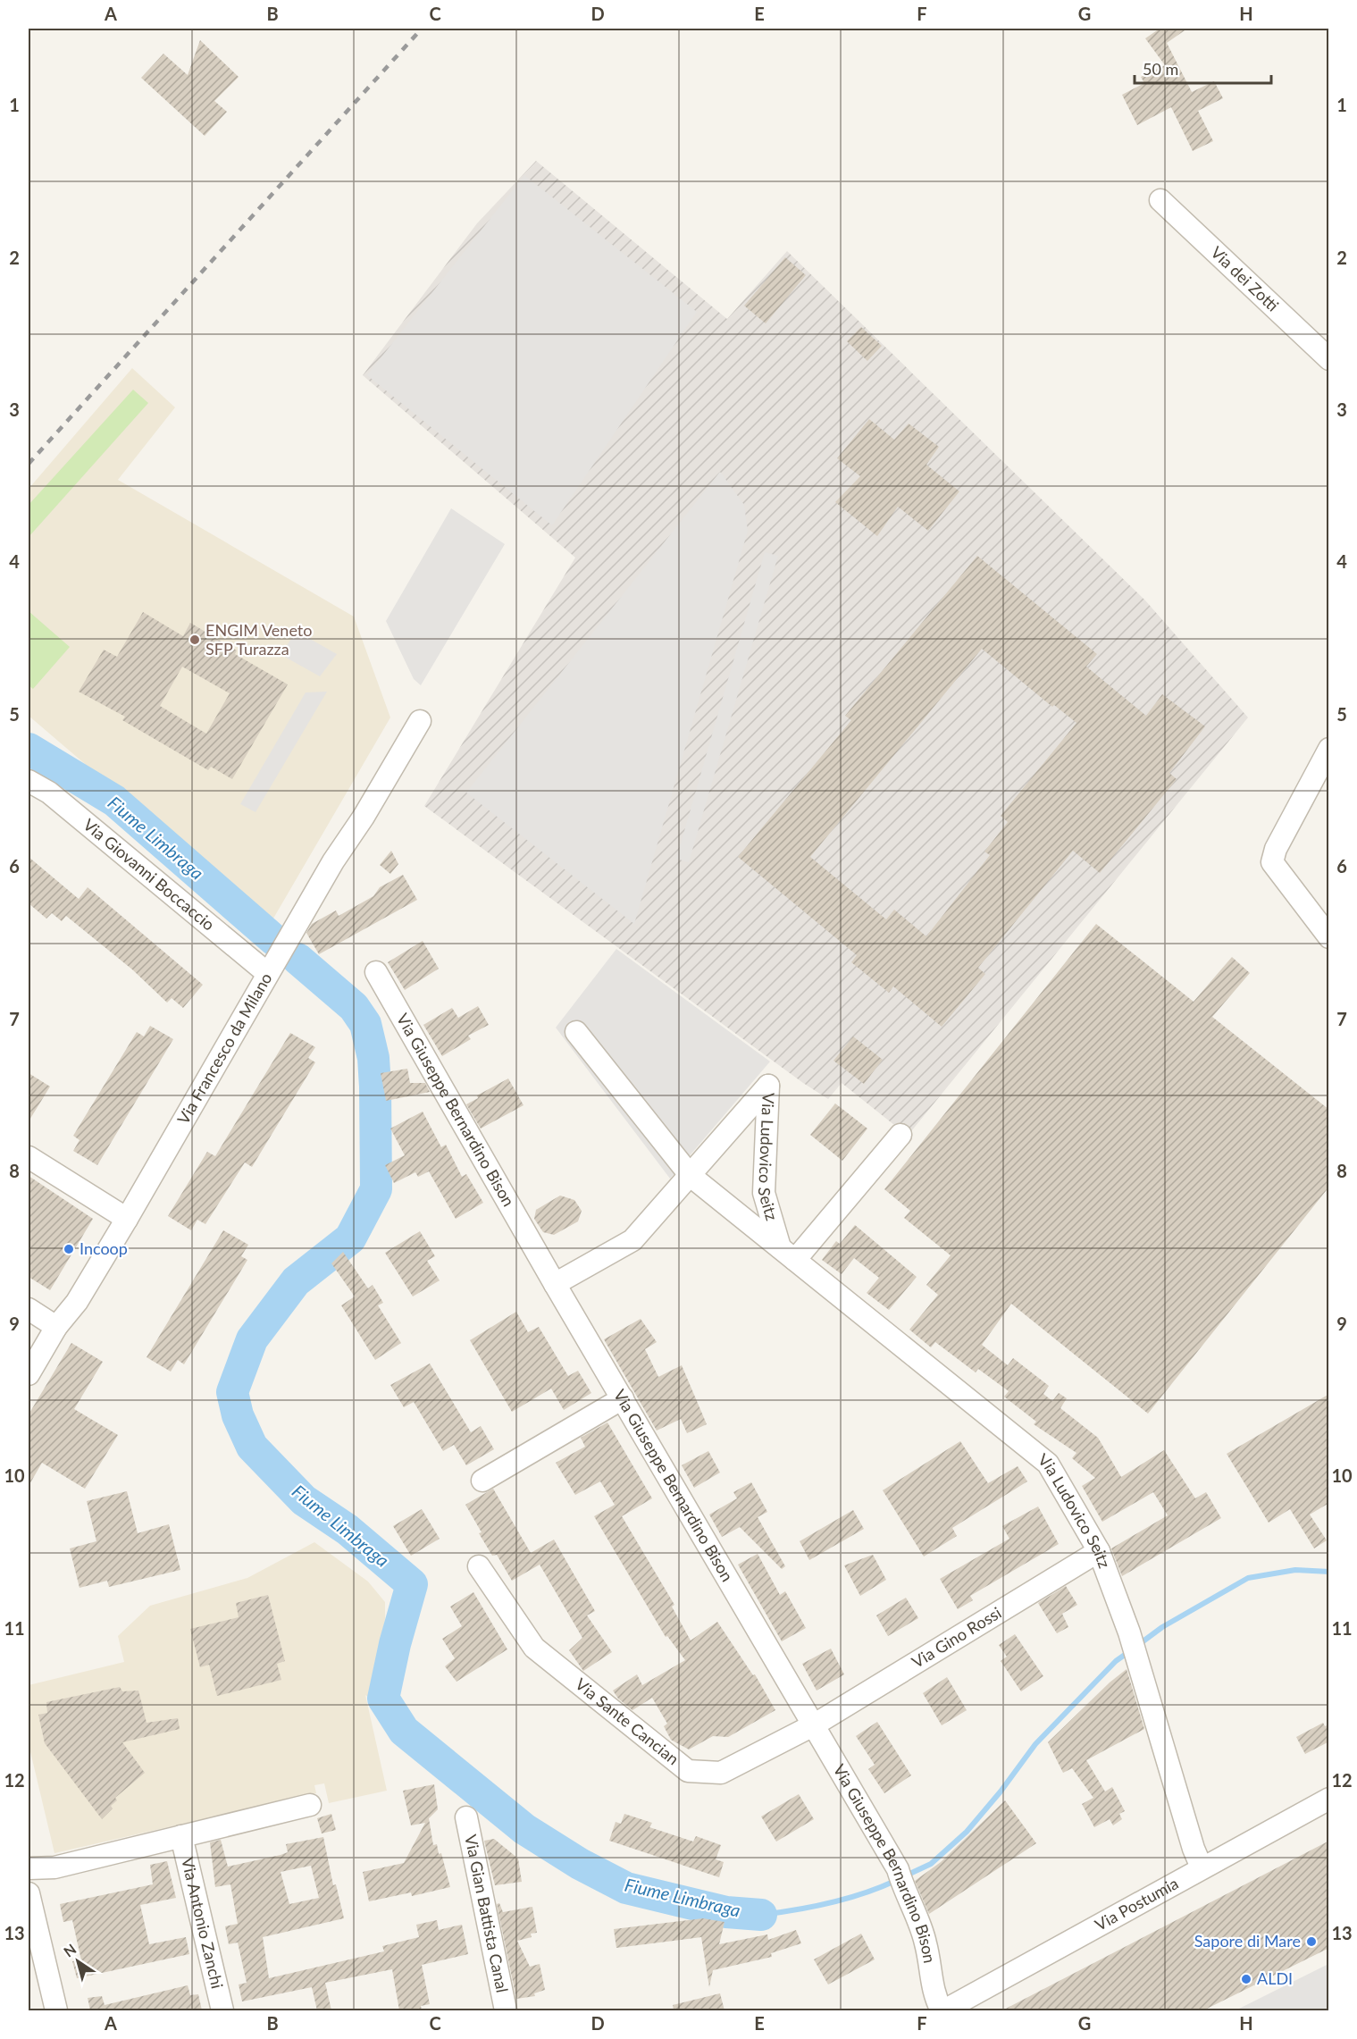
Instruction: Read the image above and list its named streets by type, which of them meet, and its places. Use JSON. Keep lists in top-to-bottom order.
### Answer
{
  "streets": {
    "street": [
      "Via dei Zotti",
      "Via Giovanni Boccaccio",
      "Via Francesco da Milano",
      "Via Giuseppe Bernardino Bison",
      "Via Ludovico Seitz",
      "Via Gino Rossi",
      "Via Sante Cancian",
      "Via Postumia",
      "Via Gian Battista Canal",
      "Via Antonio Zanchi"
    ]
  },
  "crossings": [
    ["Via Giovanni Boccaccio", "Via Francesco da Milano"],
    ["Via Giuseppe Bernardino Bison", "Via Ludovico Seitz"],
    ["Via Giuseppe Bernardino Bison", "Via Gino Rossi"],
    ["Via Giuseppe Bernardino Bison", "Via Sante Cancian"],
    ["Via Giuseppe Bernardino Bison", "Via Postumia"],
    ["Via Ludovico Seitz", "Via Gino Rossi"],
    ["Via Ludovico Seitz", "Via Postumia"],
    ["Via Gino Rossi", "Via Sante Cancian"]
  ],
  "water": ["Fiume Limbraga"],
  "places": [
    "ENGIM Veneto SFP Turazza",
    "Incoop",
    "Sapore di Mare",
    "ALDI"
  ],
  "scale_bar": "50 m",
  "north": "top left",
  "grid": {
    "columns": [
      "A",
      "B",
      "C",
      "D",
      "E",
      "F",
      "G",
      "H"
    ],
    "rows": [
      "1",
      "2",
      "3",
      "4",
      "5",
      "6",
      "7",
      "8",
      "9",
      "10",
      "11",
      "12",
      "13"
    ]
  }
}
